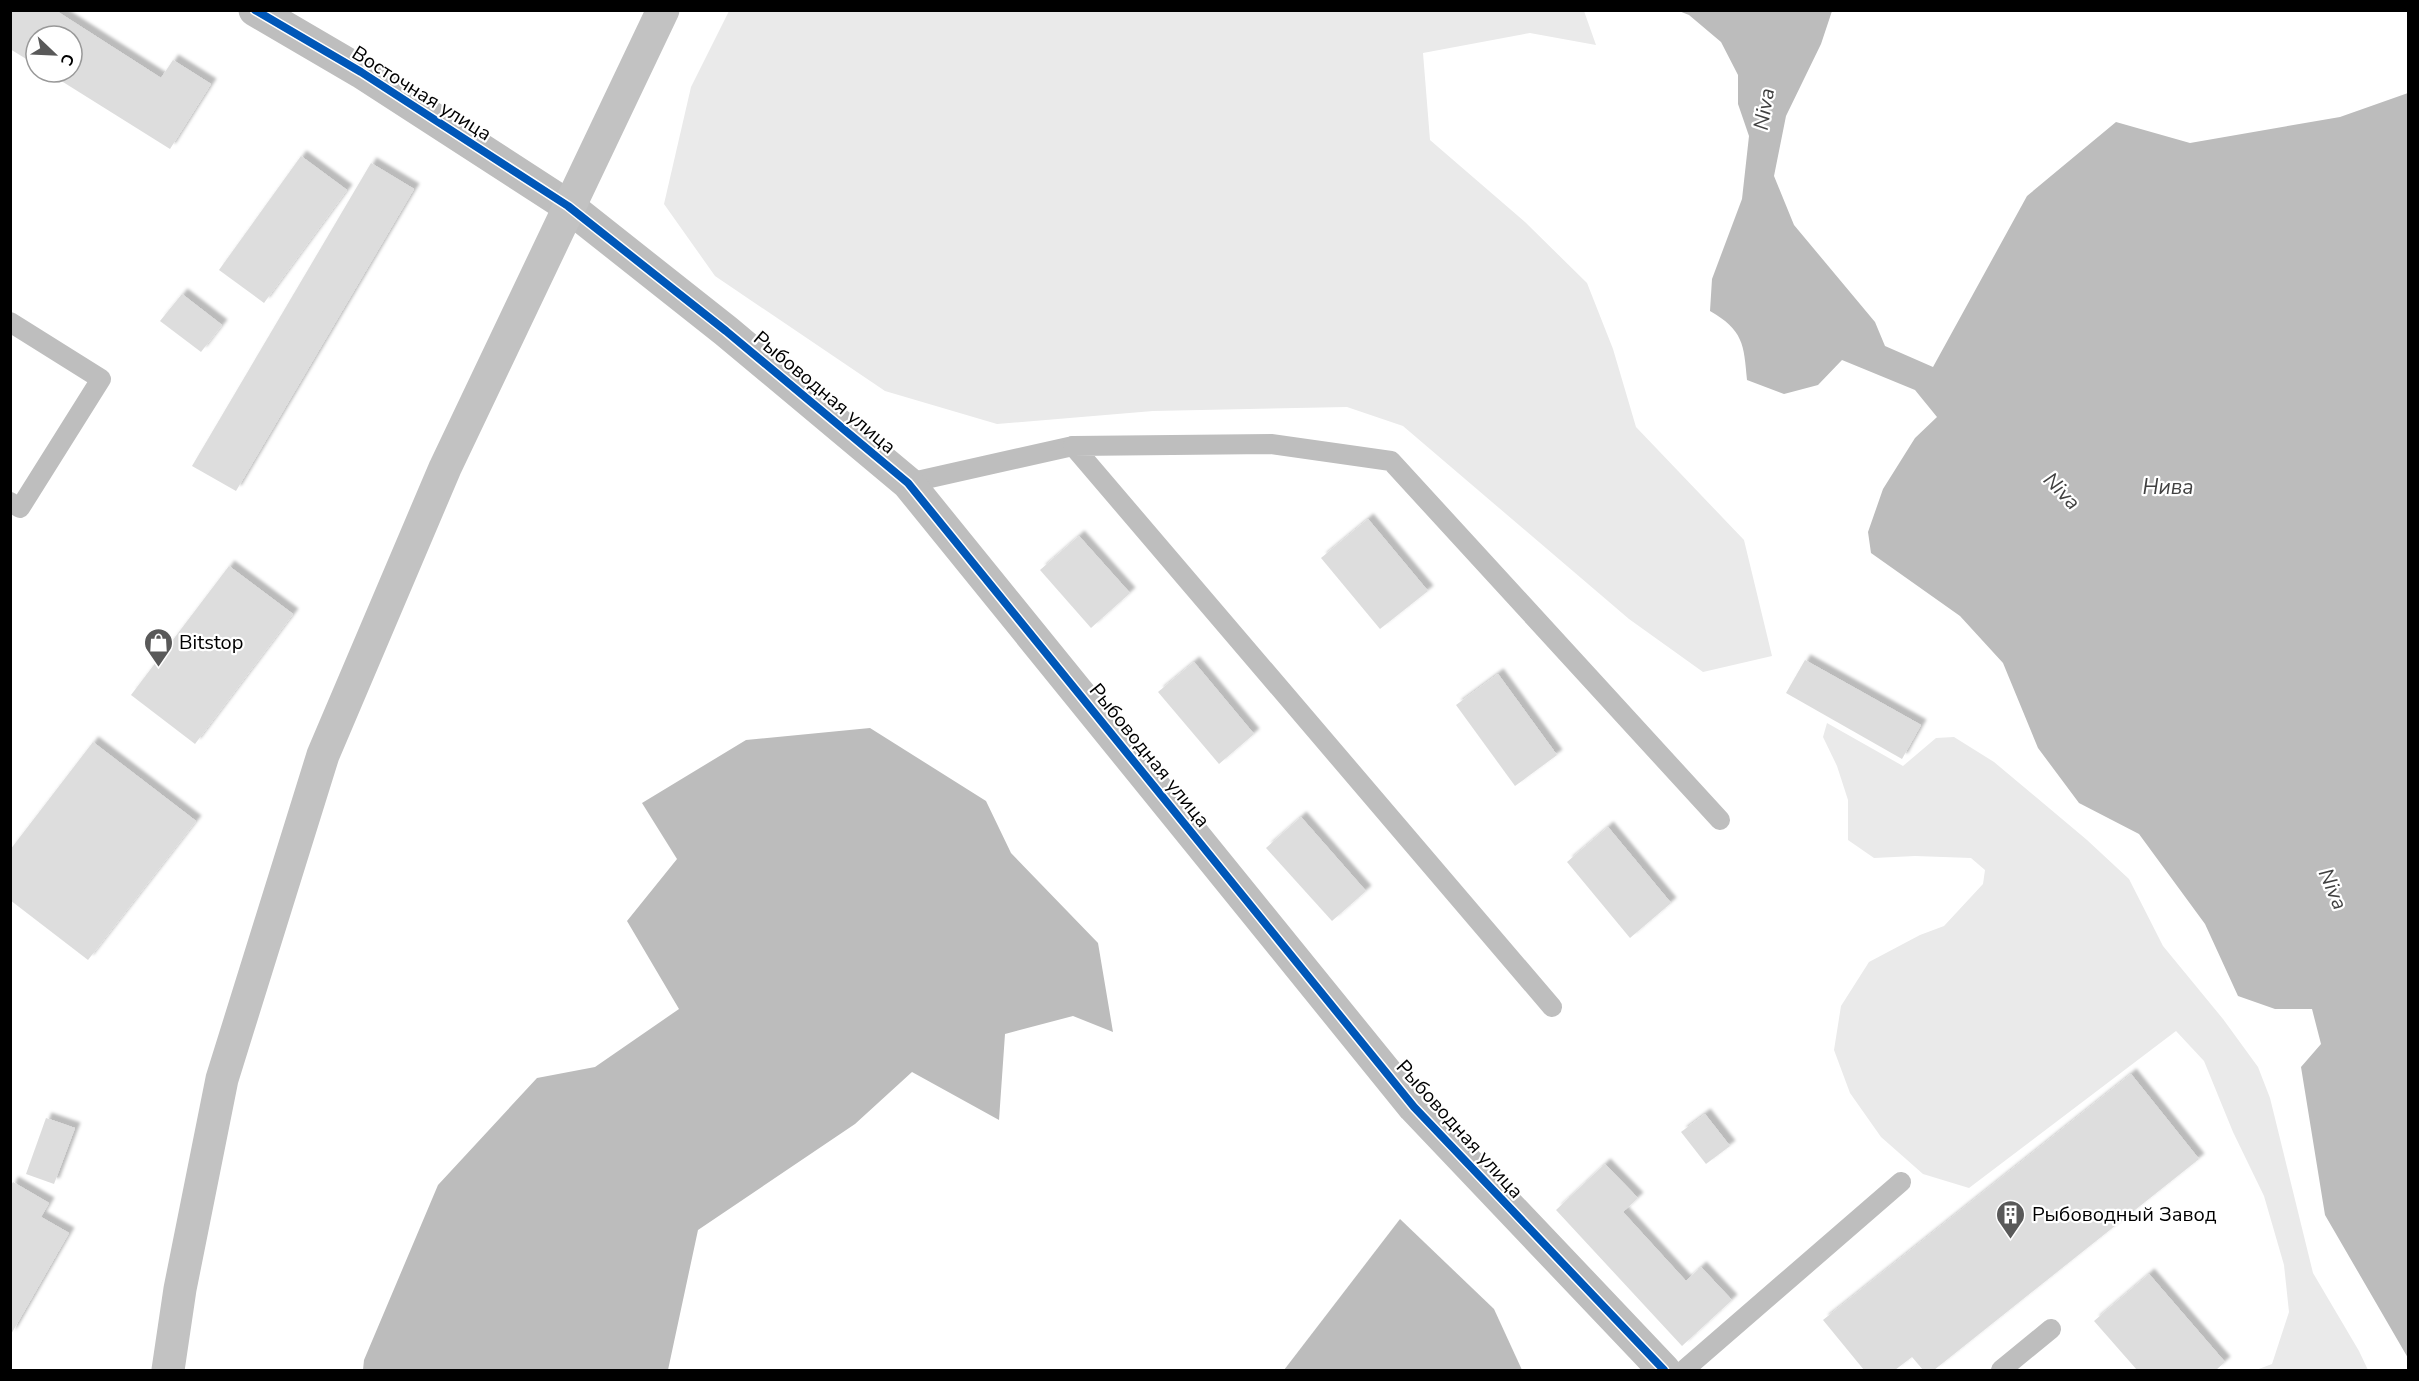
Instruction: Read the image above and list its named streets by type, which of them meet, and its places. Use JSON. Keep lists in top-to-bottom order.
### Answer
{
  "streets": {
    "street": ["Восточная улица", "Рыбоводная улица"]
  },
  "crossings": [
    ["Восточная улица", "Рыбоводная улица"]
  ],
  "water": ["Niva", "Нива"],
  "places": {
    "shop": ["Bitstop"],
    "building": ["Рыбоводный Завод"]
  },
  "north": "bottom right"
}
